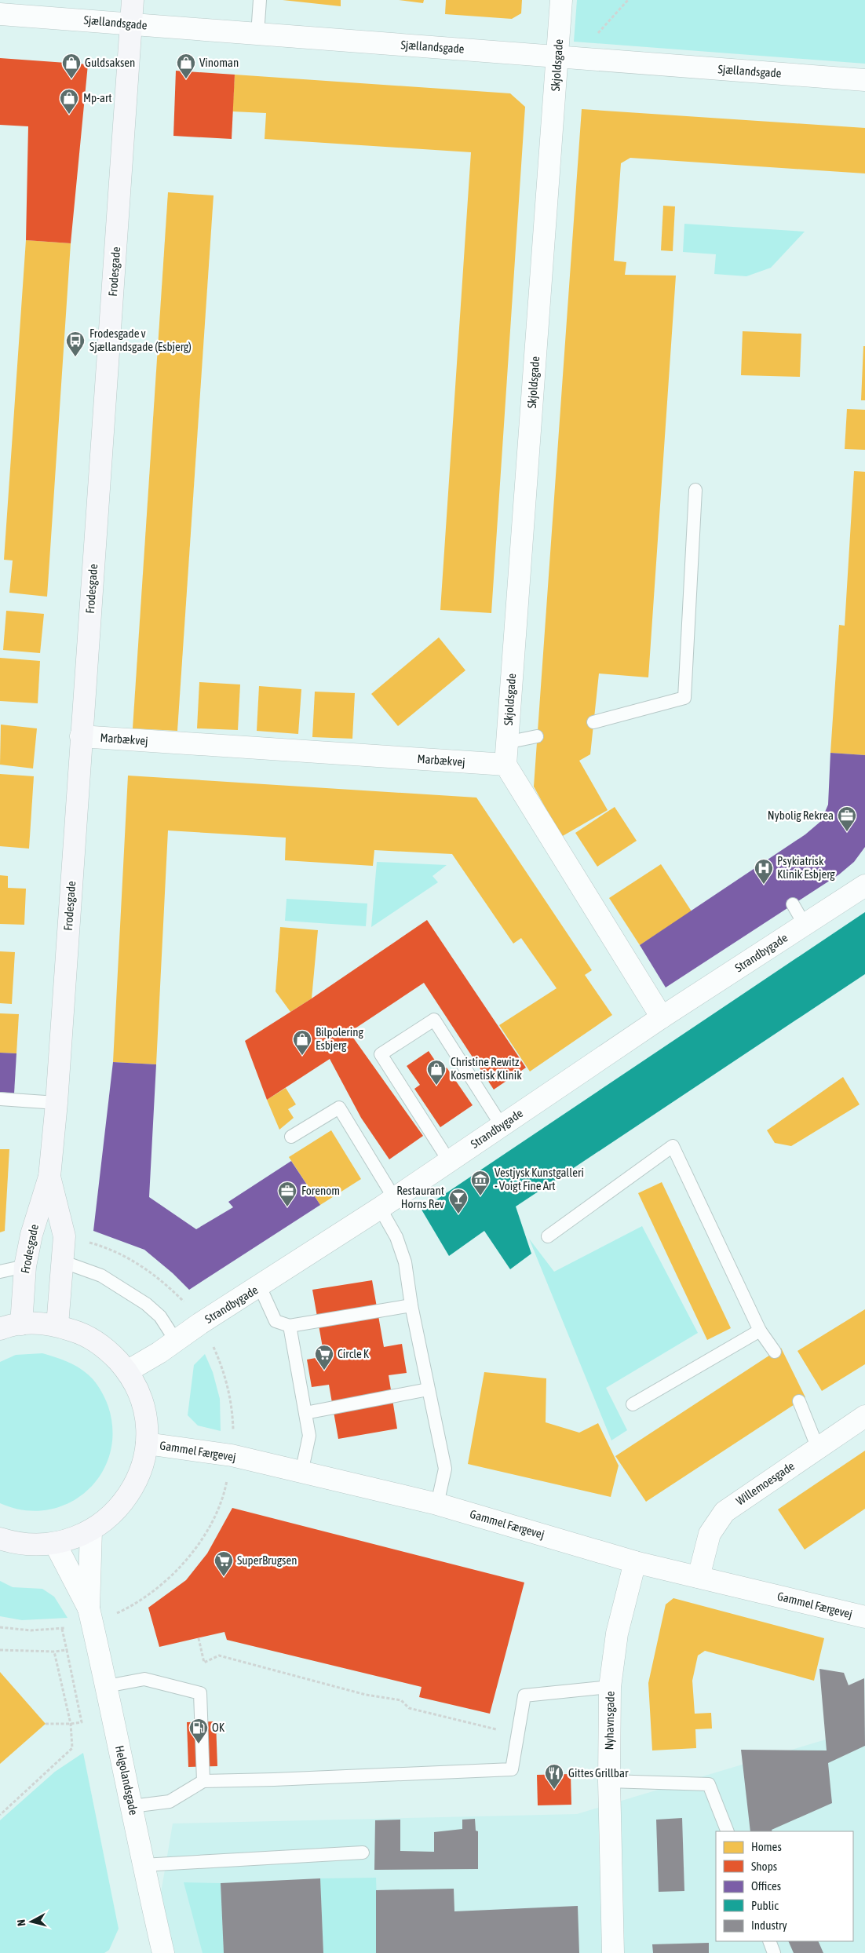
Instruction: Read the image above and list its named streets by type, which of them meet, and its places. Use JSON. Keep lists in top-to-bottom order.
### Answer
{
  "streets": {
    "main road": ["Frodesgade"],
    "street": [
      "Sjællandsgade",
      "Skjoldsgade",
      "Marbækvej",
      "Strandbygade",
      "Gammel Færgevej",
      "Willemoesgade",
      "Nyhavnsgade",
      "Helgolandsgade"
    ]
  },
  "crossings": [
    ["Sjællandsgade", "Skjoldsgade"],
    ["Sjællandsgade", "Frodesgade"],
    ["Skjoldsgade", "Marbækvej"],
    ["Frodesgade", "Marbækvej"],
    ["Gammel Færgevej", "Willemoesgade"],
    ["Gammel Færgevej", "Nyhavnsgade"]
  ],
  "places": {
    "shop": [
      "Guldsaksen",
      "Vinoman",
      "Mp-art",
      "Bilpolering Esbjerg",
      "Christine Rewitz Kosmetisk Klinik"
    ],
    "bus stop": ["Frodesgade v Sjællandsgade (Esbjerg)"],
    "office": ["Nybolig Rekrea", "Forenom"],
    "hospital": ["Psykiatrisk Klinik Esbjerg"],
    "museum": ["Vestjysk Kunstgalleri - Voigt Fine Art"],
    "bar": ["Restaurant Horns Rev"],
    "supermarket": ["Circle K", "SuperBrugsen"],
    "fuel station": ["OK"],
    "restaurant": ["Gittes Grillbar"]
  },
  "legend": [
    "Homes",
    "Shops",
    "Offices",
    "Public",
    "Industry"
  ],
  "north": "left"
}
